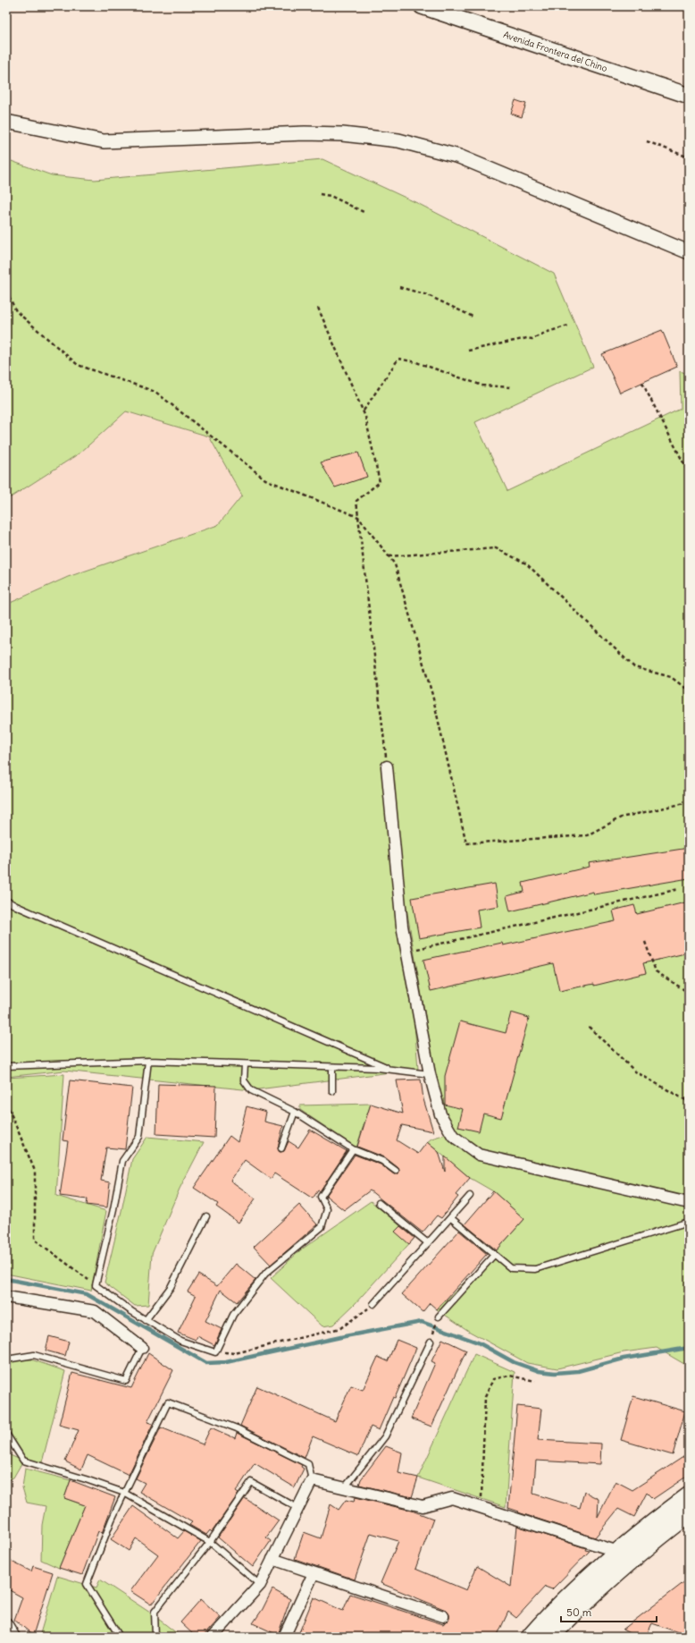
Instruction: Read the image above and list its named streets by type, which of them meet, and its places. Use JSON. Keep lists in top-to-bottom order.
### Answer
{
  "streets": {
    "main road": ["Avenida Frontera del Chino"]
  },
  "scale_bar": "50 m"
}
